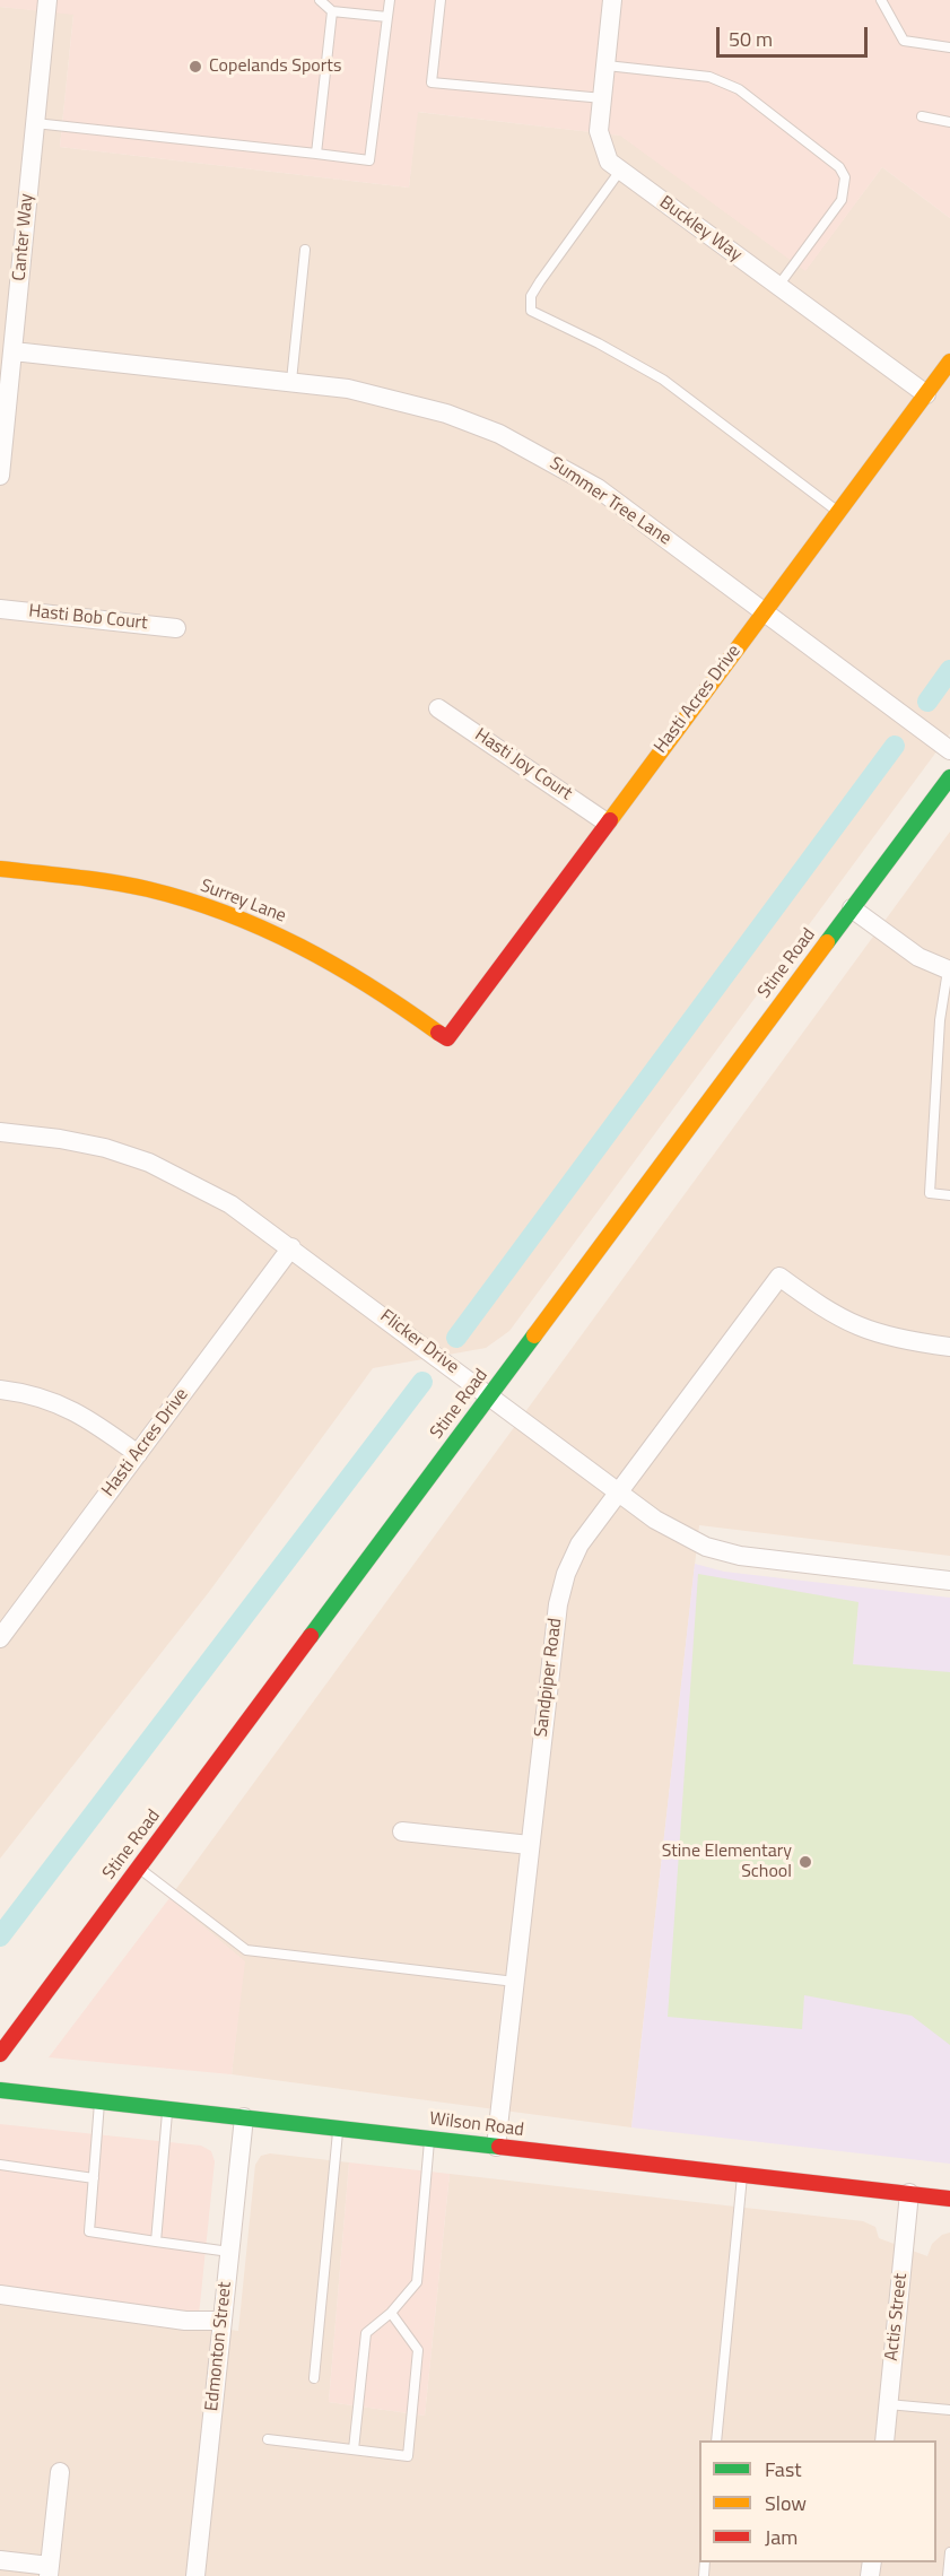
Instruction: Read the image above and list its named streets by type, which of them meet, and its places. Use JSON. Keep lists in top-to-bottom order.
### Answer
{
  "streets": {
    "street": [
      "Buckley Way",
      "Canter Way",
      "Summer Tree Lane",
      "Hasti Bob Court",
      "Hasti Acres Drive",
      "Hasti Joy Court",
      "Surrey Lane",
      "Stine Road",
      "Flicker Drive",
      "Sandpiper Road",
      "Wilson Road",
      "Actis Street",
      "Edmonton Street"
    ]
  },
  "crossings": [
    ["Buckley Way", "Hasti Acres Drive"],
    ["Canter Way", "Summer Tree Lane"],
    ["Summer Tree Lane", "Hasti Acres Drive"],
    ["Hasti Acres Drive", "Hasti Joy Court"],
    ["Hasti Acres Drive", "Surrey Lane"],
    ["Hasti Acres Drive", "Flicker Drive"],
    ["Stine Road", "Flicker Drive"],
    ["Flicker Drive", "Sandpiper Road"],
    ["Sandpiper Road", "Wilson Road"],
    ["Wilson Road", "Actis Street"],
    ["Wilson Road", "Edmonton Street"]
  ],
  "places": ["Copelands Sports", "Stine Elementary School"],
  "legend": ["Fast", "Slow", "Jam"],
  "scale_bar": "50 m"
}
